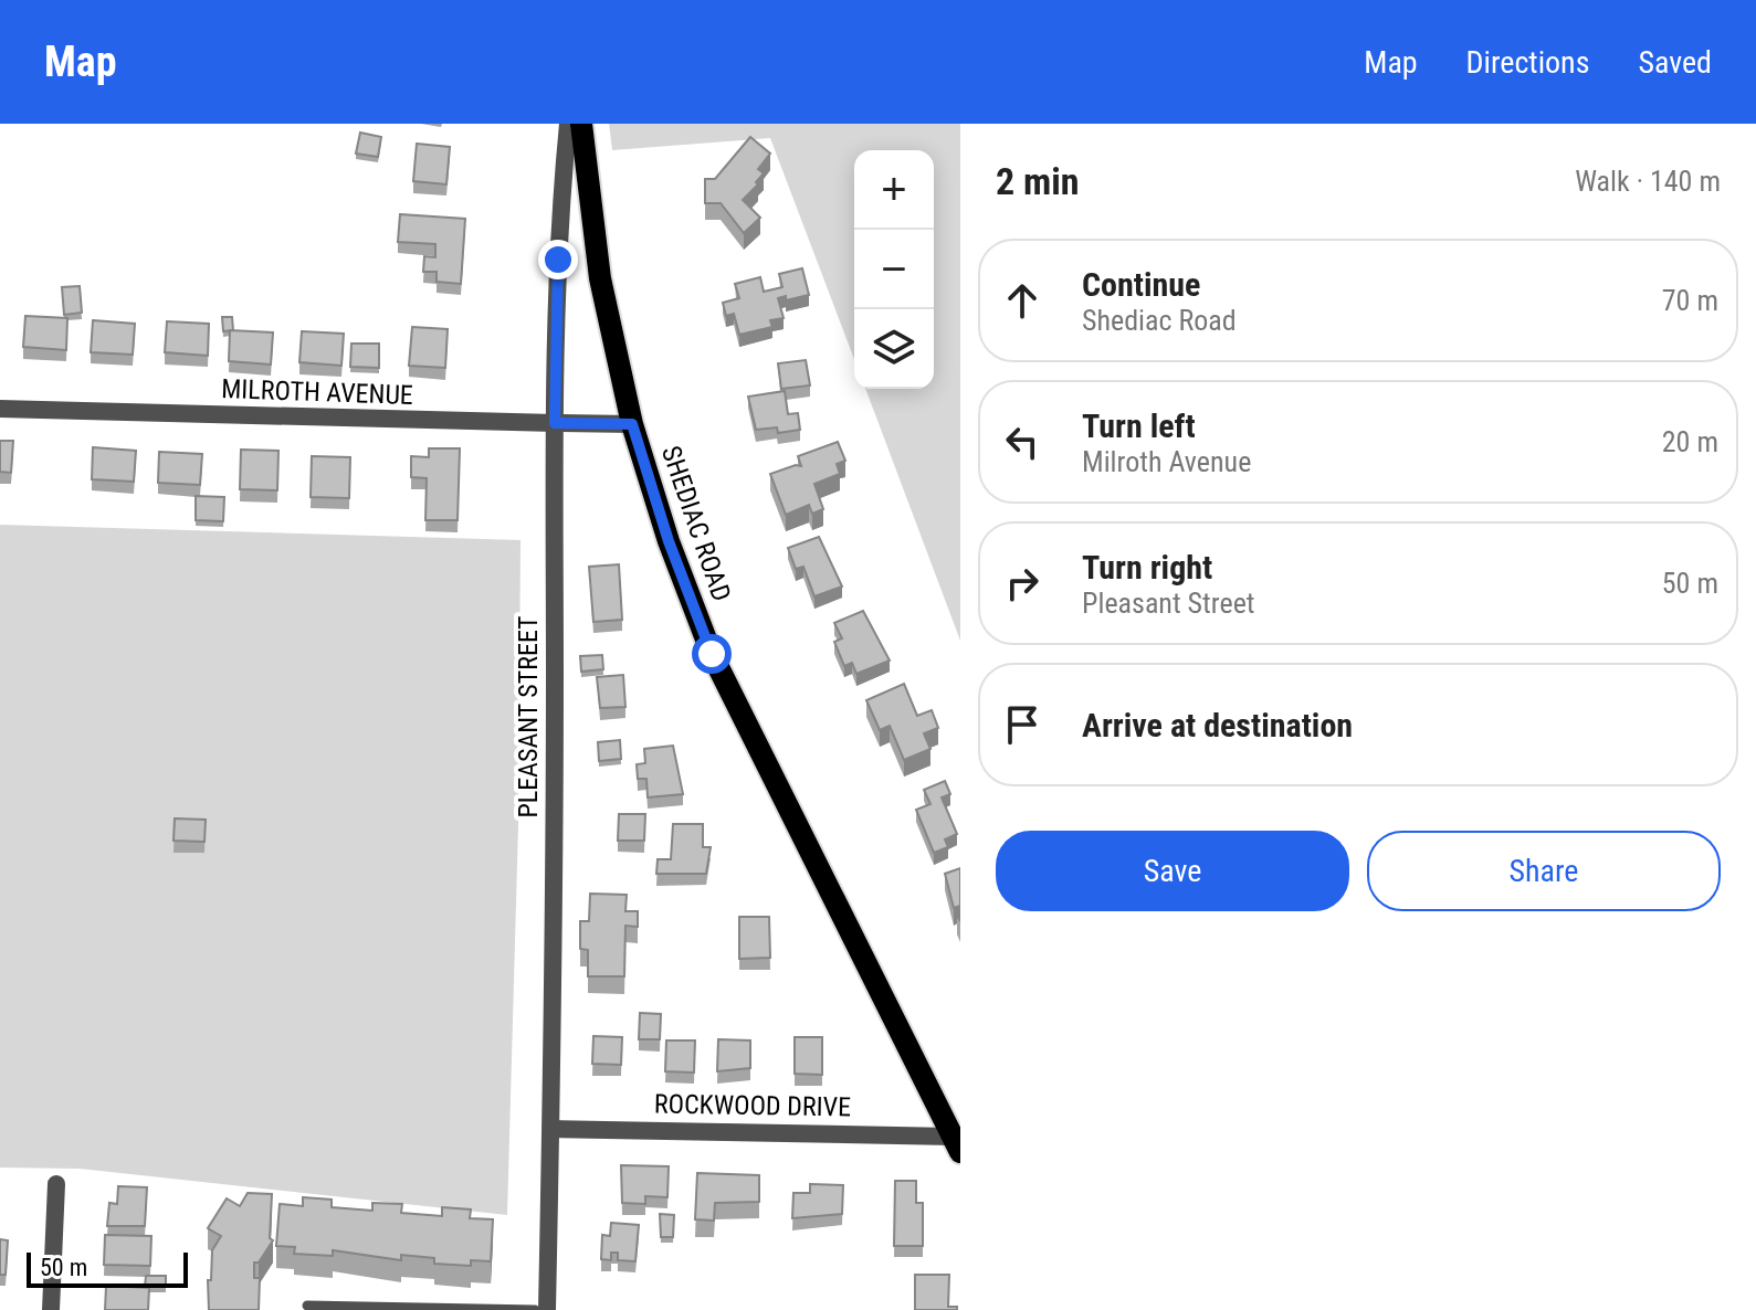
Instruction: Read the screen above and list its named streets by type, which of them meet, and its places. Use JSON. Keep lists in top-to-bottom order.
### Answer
{
  "streets": {
    "main road": ["SHEDIAC ROAD"],
    "street": ["MILROTH AVENUE", "PLEASANT STREET", "ROCKWOOD DRIVE"]
  },
  "crossings": [
    ["MILROTH AVENUE", "SHEDIAC ROAD"],
    ["MILROTH AVENUE", "PLEASANT STREET"],
    ["SHEDIAC ROAD", "ROCKWOOD DRIVE"],
    ["PLEASANT STREET", "ROCKWOOD DRIVE"]
  ],
  "scale_bar": "50 m",
  "page": {
    "header": "Map",
    "nav": ["Map", "Directions", "Saved"],
    "heading": ["2 min", "Walk · 140 m"],
    "map_buttons": ["+", "−"],
    "list": [
      ["Continue", "Shediac Road", "70 m"],
      ["Turn left", "Milroth Avenue", "20 m"],
      ["Turn right", "Pleasant Street", "50 m"],
      "Arrive at destination"
    ],
    "buttons": ["Save", "Share"],
    "scale": "50 m"
  }
}
